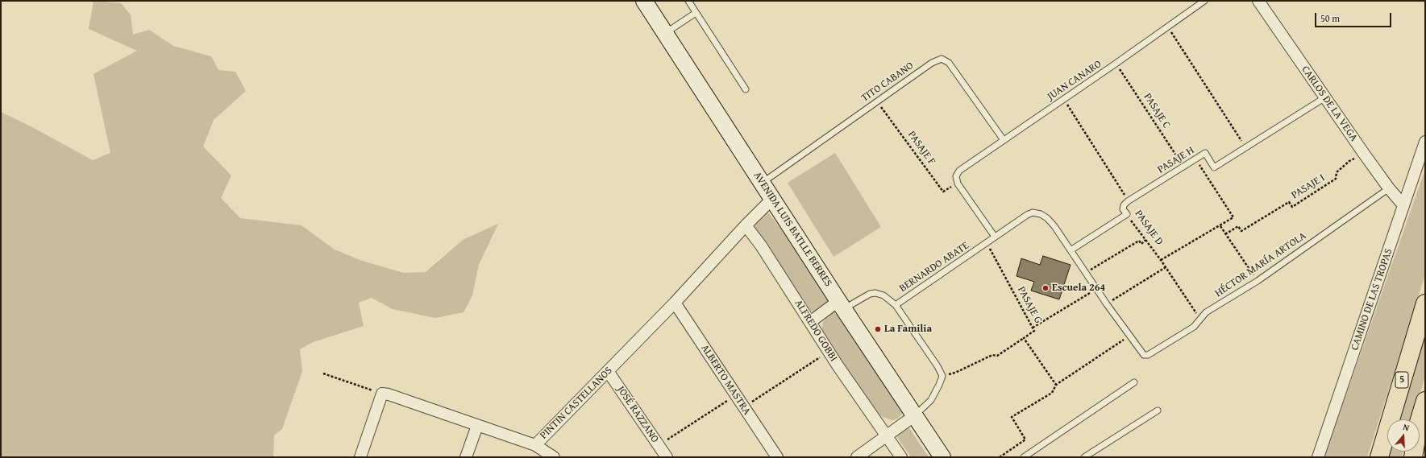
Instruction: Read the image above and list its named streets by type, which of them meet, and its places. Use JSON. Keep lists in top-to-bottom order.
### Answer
{
  "streets": {
    "highway": ["5"],
    "main road": ["AVENIDA LUIS BATLLE BERRES"],
    "street": [
      "CARLOS DE LA VEGA",
      "CAMINO DE LAS TROPAS",
      "ALFREDO GOBBI",
      "ALBERTO MASTRA",
      "PINTIN CASTELLANOS",
      "JOSÉ RAZZANO"
    ],
    "lane": [
      "JUAN CANARO",
      "TITO CABANO",
      "PASAJE H",
      "PASAJE D",
      "HÉCTOR MARÍA ARTOLA",
      "BERNARDO ABATE"
    ],
    "path": [
      "PASAJE C",
      "PASAJE F",
      "PASAJE I",
      "PASAJE G"
    ]
  },
  "crossings": [
    ["JUAN CANARO", "TITO CABANO"],
    ["JUAN CANARO", "PASAJE C"],
    ["JUAN CANARO", "PASAJE F"],
    ["JUAN CANARO", "PASAJE D"],
    ["TITO CABANO", "PASAJE F"],
    ["TITO CABANO", "AVENIDA LUIS BATLLE BERRES"],
    ["CARLOS DE LA VEGA", "PASAJE H"],
    ["CARLOS DE LA VEGA", "PASAJE I"],
    ["CARLOS DE LA VEGA", "HÉCTOR MARÍA ARTOLA"],
    ["CARLOS DE LA VEGA", "CAMINO DE LAS TROPAS"],
    ["PASAJE C", "PASAJE H"],
    ["PASAJE H", "PASAJE D"],
    ["PASAJE D", "HÉCTOR MARÍA ARTOLA"],
    ["AVENIDA LUIS BATLLE BERRES", "BERNARDO ABATE"],
    ["AVENIDA LUIS BATLLE BERRES", "PINTIN CASTELLANOS"],
    ["BERNARDO ABATE", "PASAJE G"],
    ["ALFREDO GOBBI", "PINTIN CASTELLANOS"],
    ["ALBERTO MASTRA", "PINTIN CASTELLANOS"],
    ["PINTIN CASTELLANOS", "JOSÉ RAZZANO"]
  ],
  "places": ["Escuela 264", "La Familia"],
  "scale_bar": "50 m",
  "north": "top"
}
